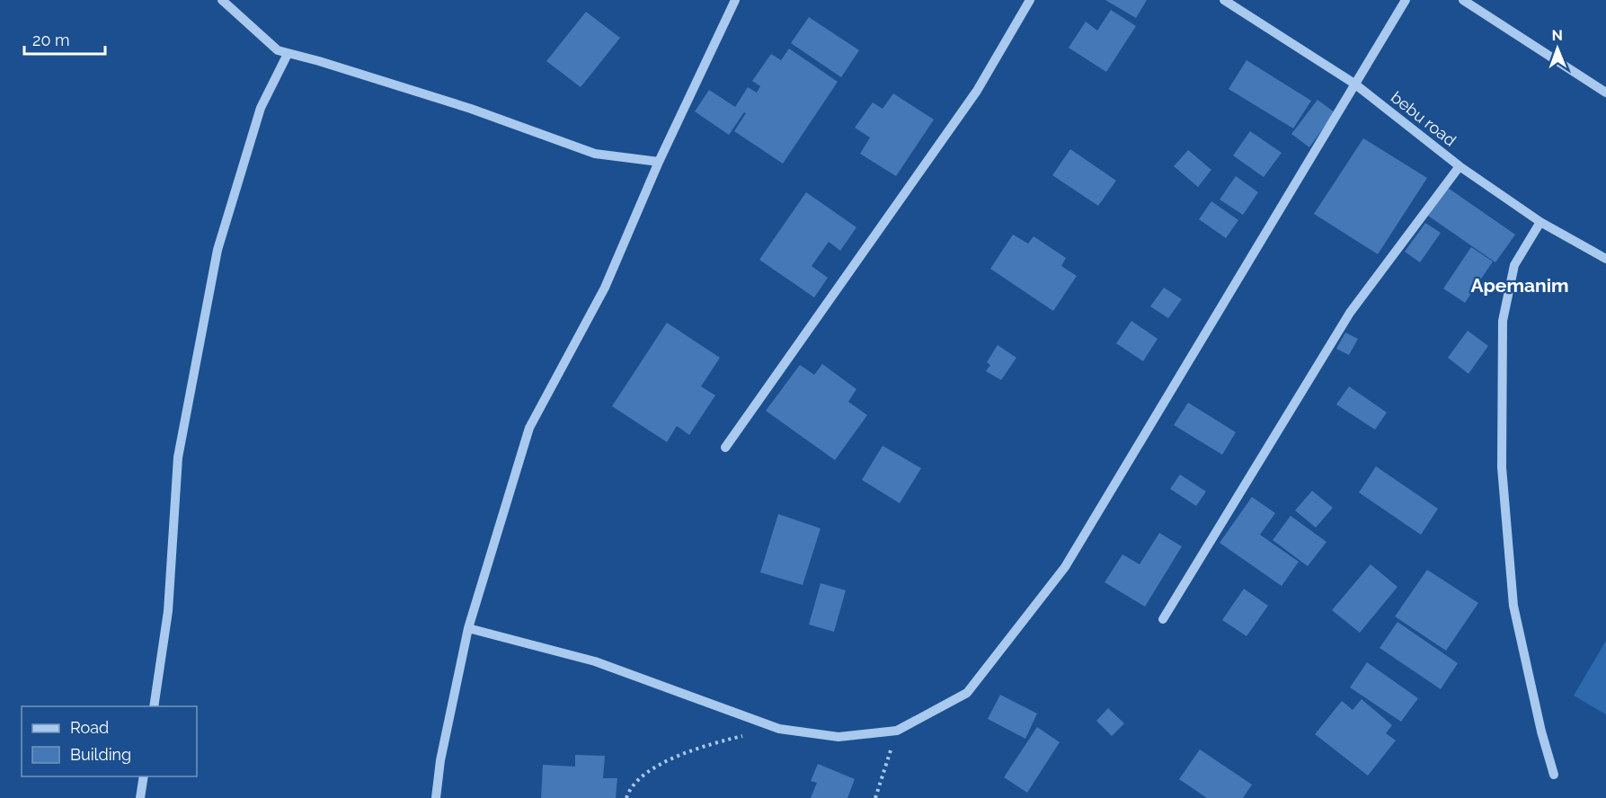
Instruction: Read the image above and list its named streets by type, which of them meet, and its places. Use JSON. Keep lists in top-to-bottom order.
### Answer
{
  "streets": {
    "street": ["bebu road"]
  },
  "districts": ["Apemanim"],
  "legend": ["Road", "Building"],
  "scale_bar": "20 m",
  "north": "top"
}
